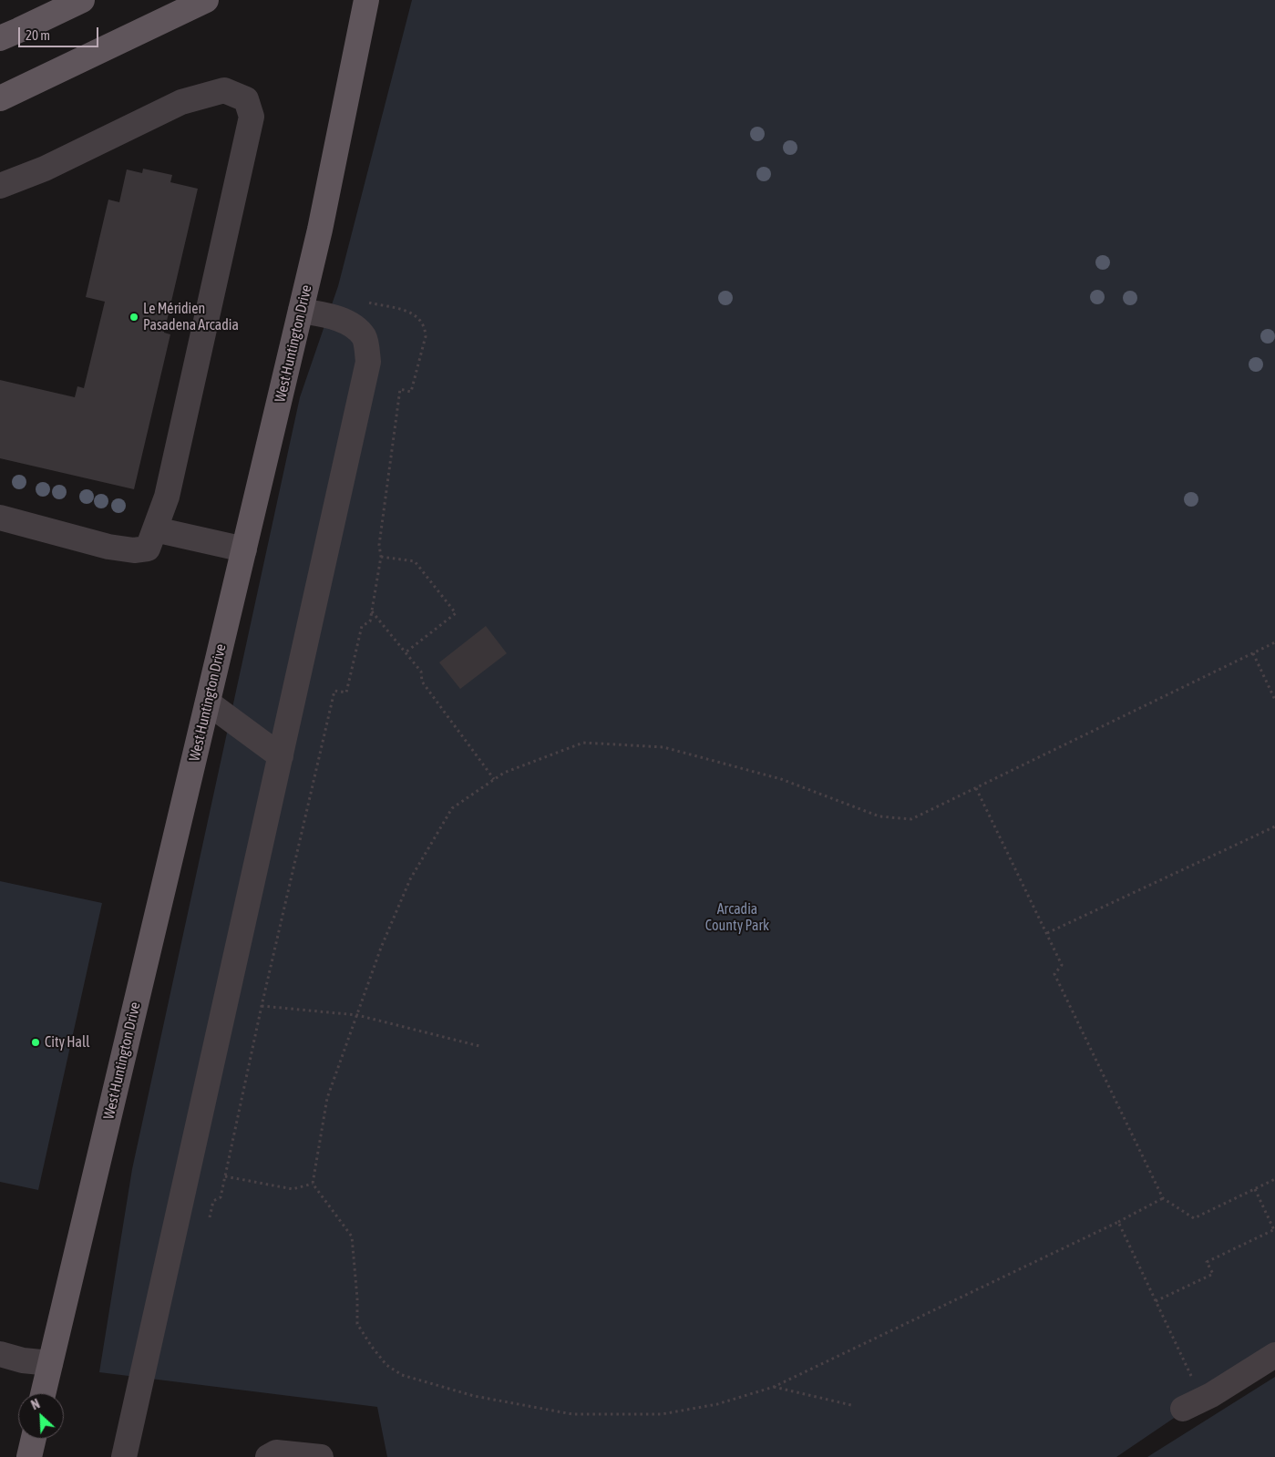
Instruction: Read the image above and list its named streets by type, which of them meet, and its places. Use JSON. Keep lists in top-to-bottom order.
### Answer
{
  "streets": {
    "main road": ["West Huntington Drive"]
  },
  "parks": ["Arcadia County Park"],
  "places": ["Le Méridien Pasadena Arcadia", "City Hall"],
  "scale_bar": "20 m",
  "north": "top left"
}
